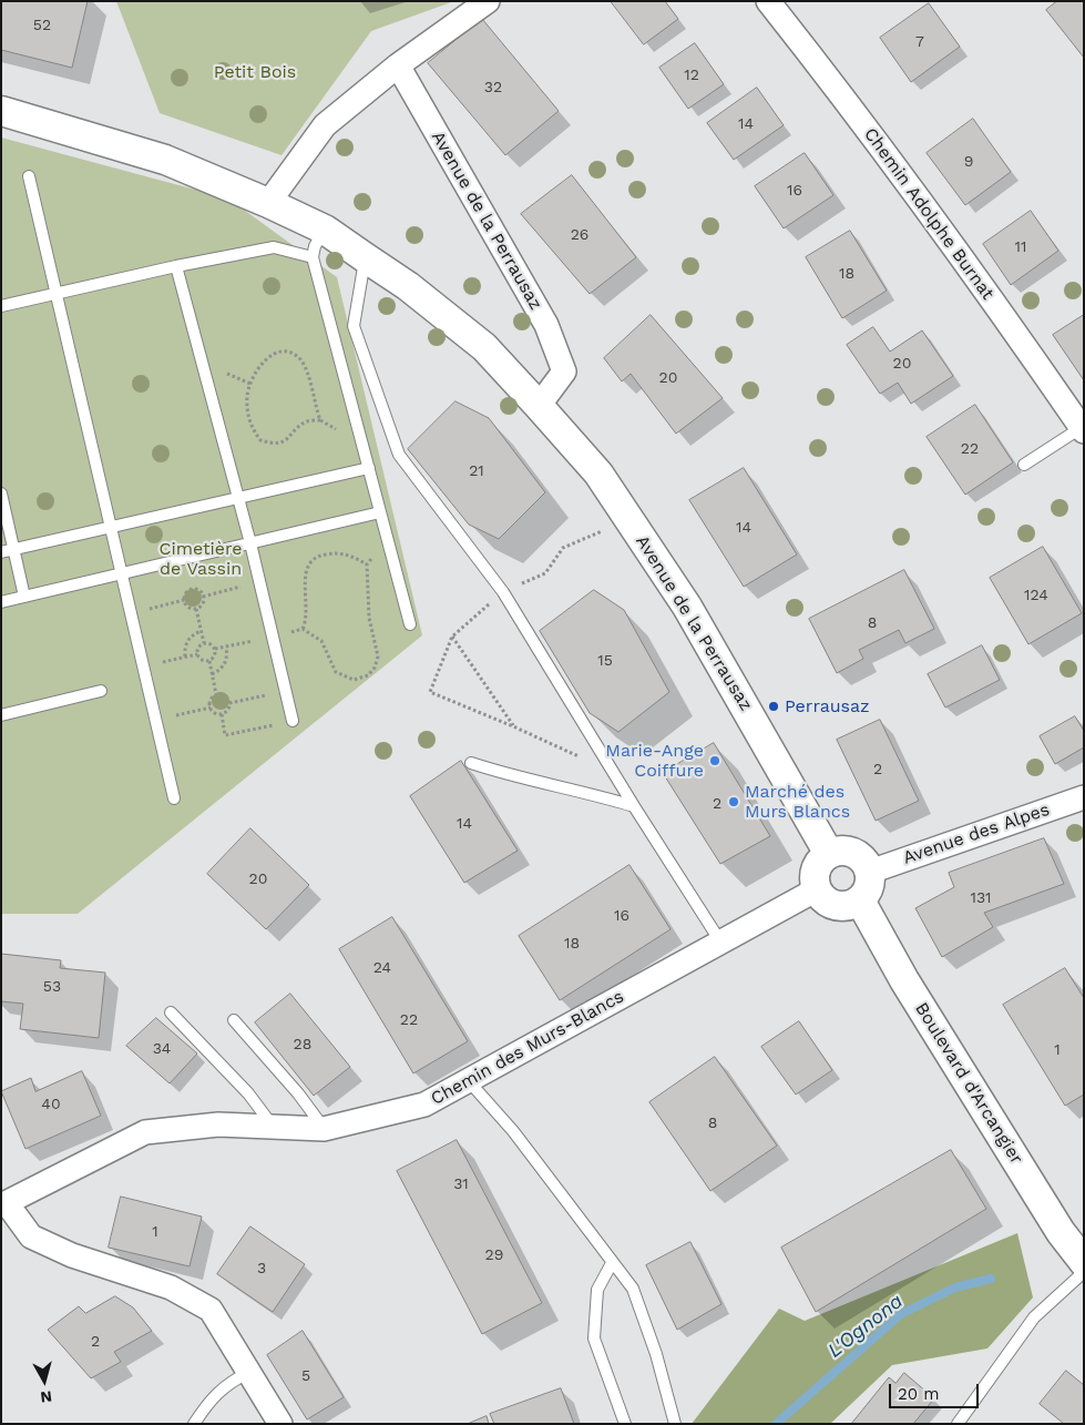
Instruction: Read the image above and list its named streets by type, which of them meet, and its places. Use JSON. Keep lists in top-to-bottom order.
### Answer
{
  "streets": {
    "street": [
      "Chemin Adolphe Burnat",
      "Avenue de la Perrausaz",
      "Avenue des Alpes",
      "Chemin des Murs-Blancs",
      "Boulevard d'Arcangier"
    ]
  },
  "crossings": [
    ["Avenue de la Perrausaz", "Avenue des Alpes"],
    ["Avenue de la Perrausaz", "Chemin des Murs-Blancs"],
    ["Avenue de la Perrausaz", "Boulevard d'Arcangier"],
    ["Avenue des Alpes", "Chemin des Murs-Blancs"],
    ["Avenue des Alpes", "Boulevard d'Arcangier"],
    ["Chemin des Murs-Blancs", "Boulevard d'Arcangier"]
  ],
  "water": ["L'Ognona"],
  "parks": ["Petit Bois", "Cimetière de Vassin"],
  "places": ["Perrausaz", "Marie-Ange Coiffure", "Marché des Murs Blancs"],
  "house_numbers": [
    "52",
    "7",
    "12",
    "32",
    "14",
    "9",
    "16",
    "26",
    "11",
    "18",
    "20",
    "20",
    "22",
    "21",
    "14",
    "124",
    "8",
    "15",
    "2",
    "2",
    "14",
    "20",
    "131",
    "16",
    "18",
    "24",
    "53",
    "22",
    "28",
    "34",
    "1",
    "40",
    "8",
    "31",
    "1",
    "29",
    "3",
    "2",
    "5"
  ],
  "scale_bar": "20 m",
  "north": "bottom"
}
